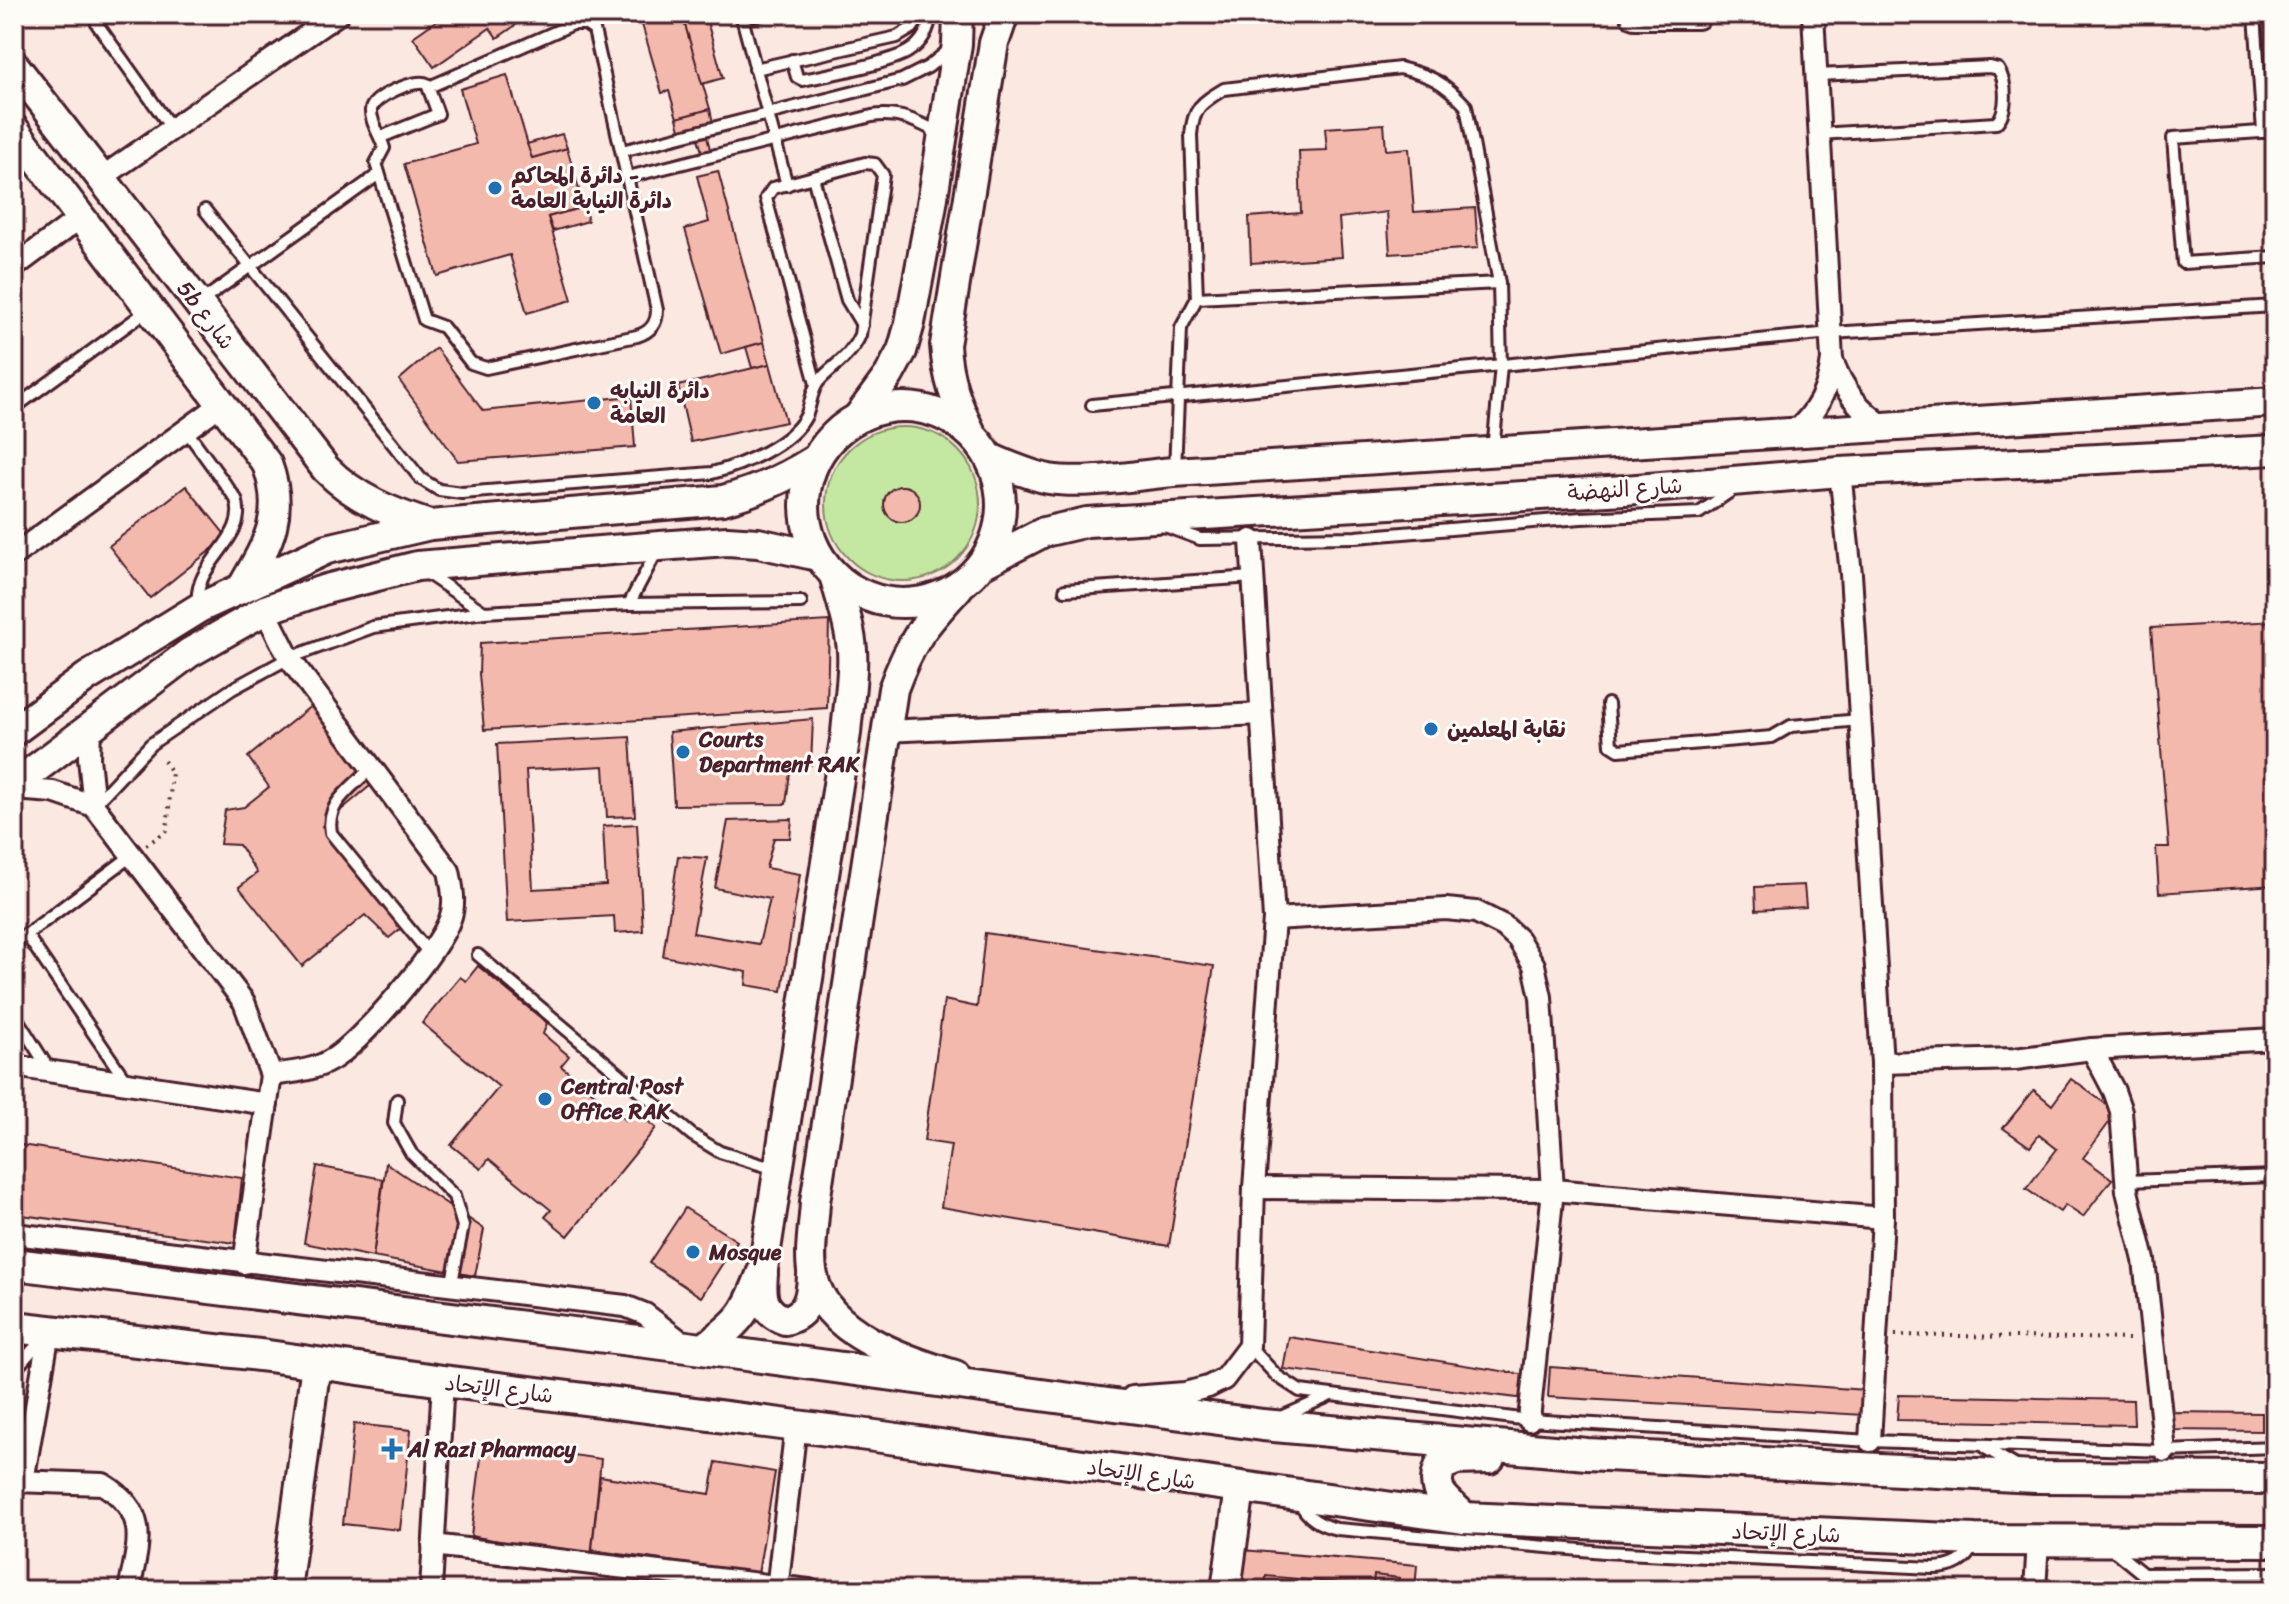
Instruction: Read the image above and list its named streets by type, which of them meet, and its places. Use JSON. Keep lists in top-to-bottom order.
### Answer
{
  "streets": {
    "main road": ["5b شارع", "شارع النهضة", "شارع الإتحاد"]
  },
  "places": {
    "other": [
      "دائرة المحاكم - دائرة النيابة العامة",
      "دائرة النيابه العامة",
      "نقابة المعلمين",
      "Courts Department RAK",
      "Central Post Office RAK",
      "Mosque"
    ],
    "health": ["Al Razi Pharmacy"]
  }
}
